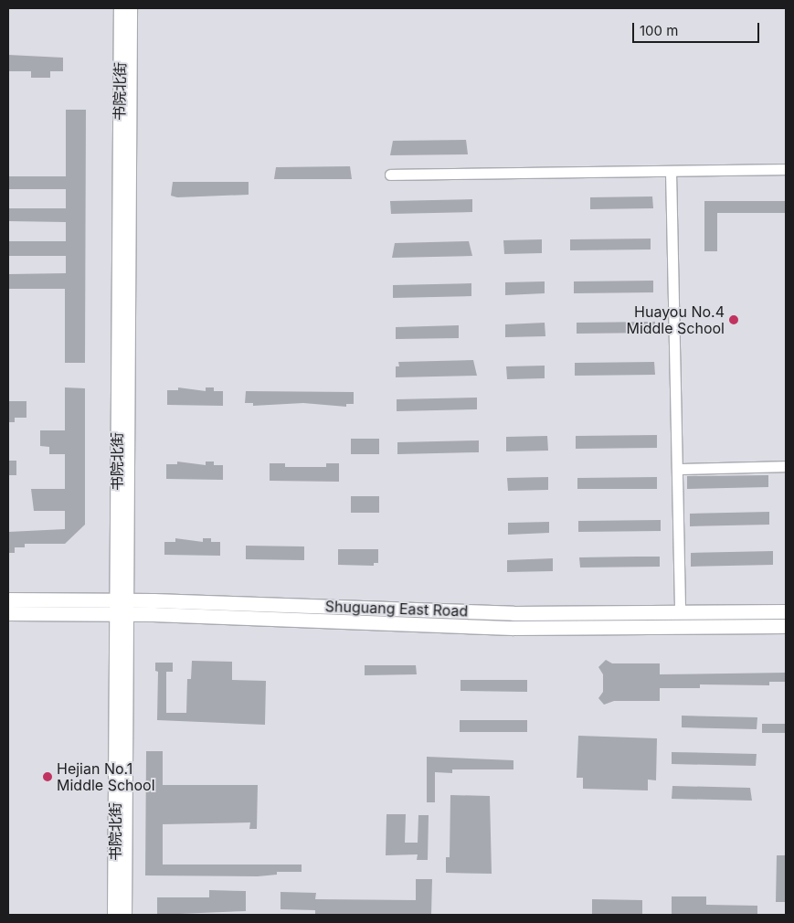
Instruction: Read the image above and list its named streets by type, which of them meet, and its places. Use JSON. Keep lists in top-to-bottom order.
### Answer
{
  "streets": {
    "street": ["书院北街", "Shuguang East Road"]
  },
  "crossings": [
    ["书院北街", "Shuguang East Road"]
  ],
  "places": ["Huayou No.4 Middle School", "Hejian No.1 Middle School"],
  "scale_bar": "100 m"
}
